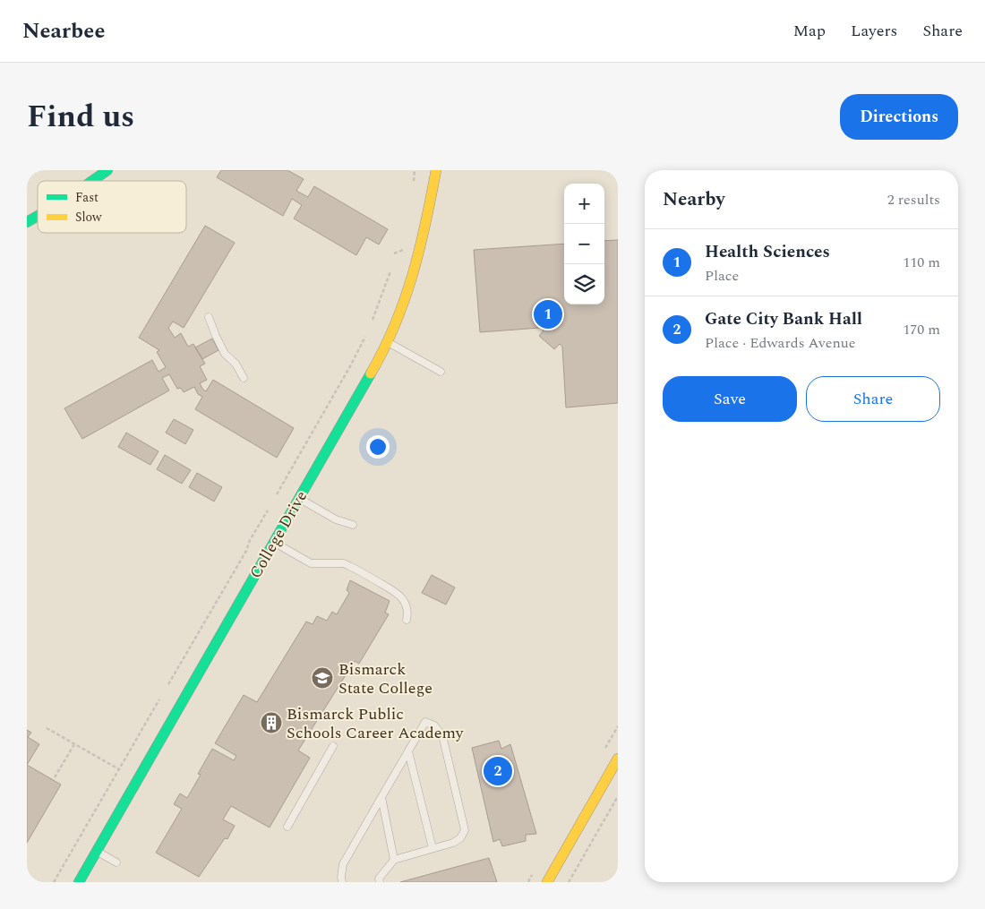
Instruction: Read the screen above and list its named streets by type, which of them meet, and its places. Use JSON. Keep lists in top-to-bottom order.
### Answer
{
  "streets": {
    "street": ["College Drive"]
  },
  "places": {
    "school or university": ["Bismarck State College"],
    "building": ["Bismarck Public Schools Career Academy"]
  },
  "legend": ["Fast", "Slow"],
  "page": {
    "header": "Nearbee",
    "nav": ["Map", "Layers", "Share"],
    "title": "Find us",
    "buttons": [
      "Directions",
      ["Save", "Share"]
    ],
    "heading": ["Nearby", "2 results"],
    "map_buttons": ["+", "−"],
    "list": [
      {
        "mark": "1",
        "name": "Health Sciences",
        "note": "Place",
        "value": "110 m"
      },
      {
        "mark": "2",
        "name": "Gate City Bank Hall",
        "note": "Place · Edwards Avenue",
        "value": "170 m"
      }
    ],
    "pins": ["1", "2"]
  }
}
